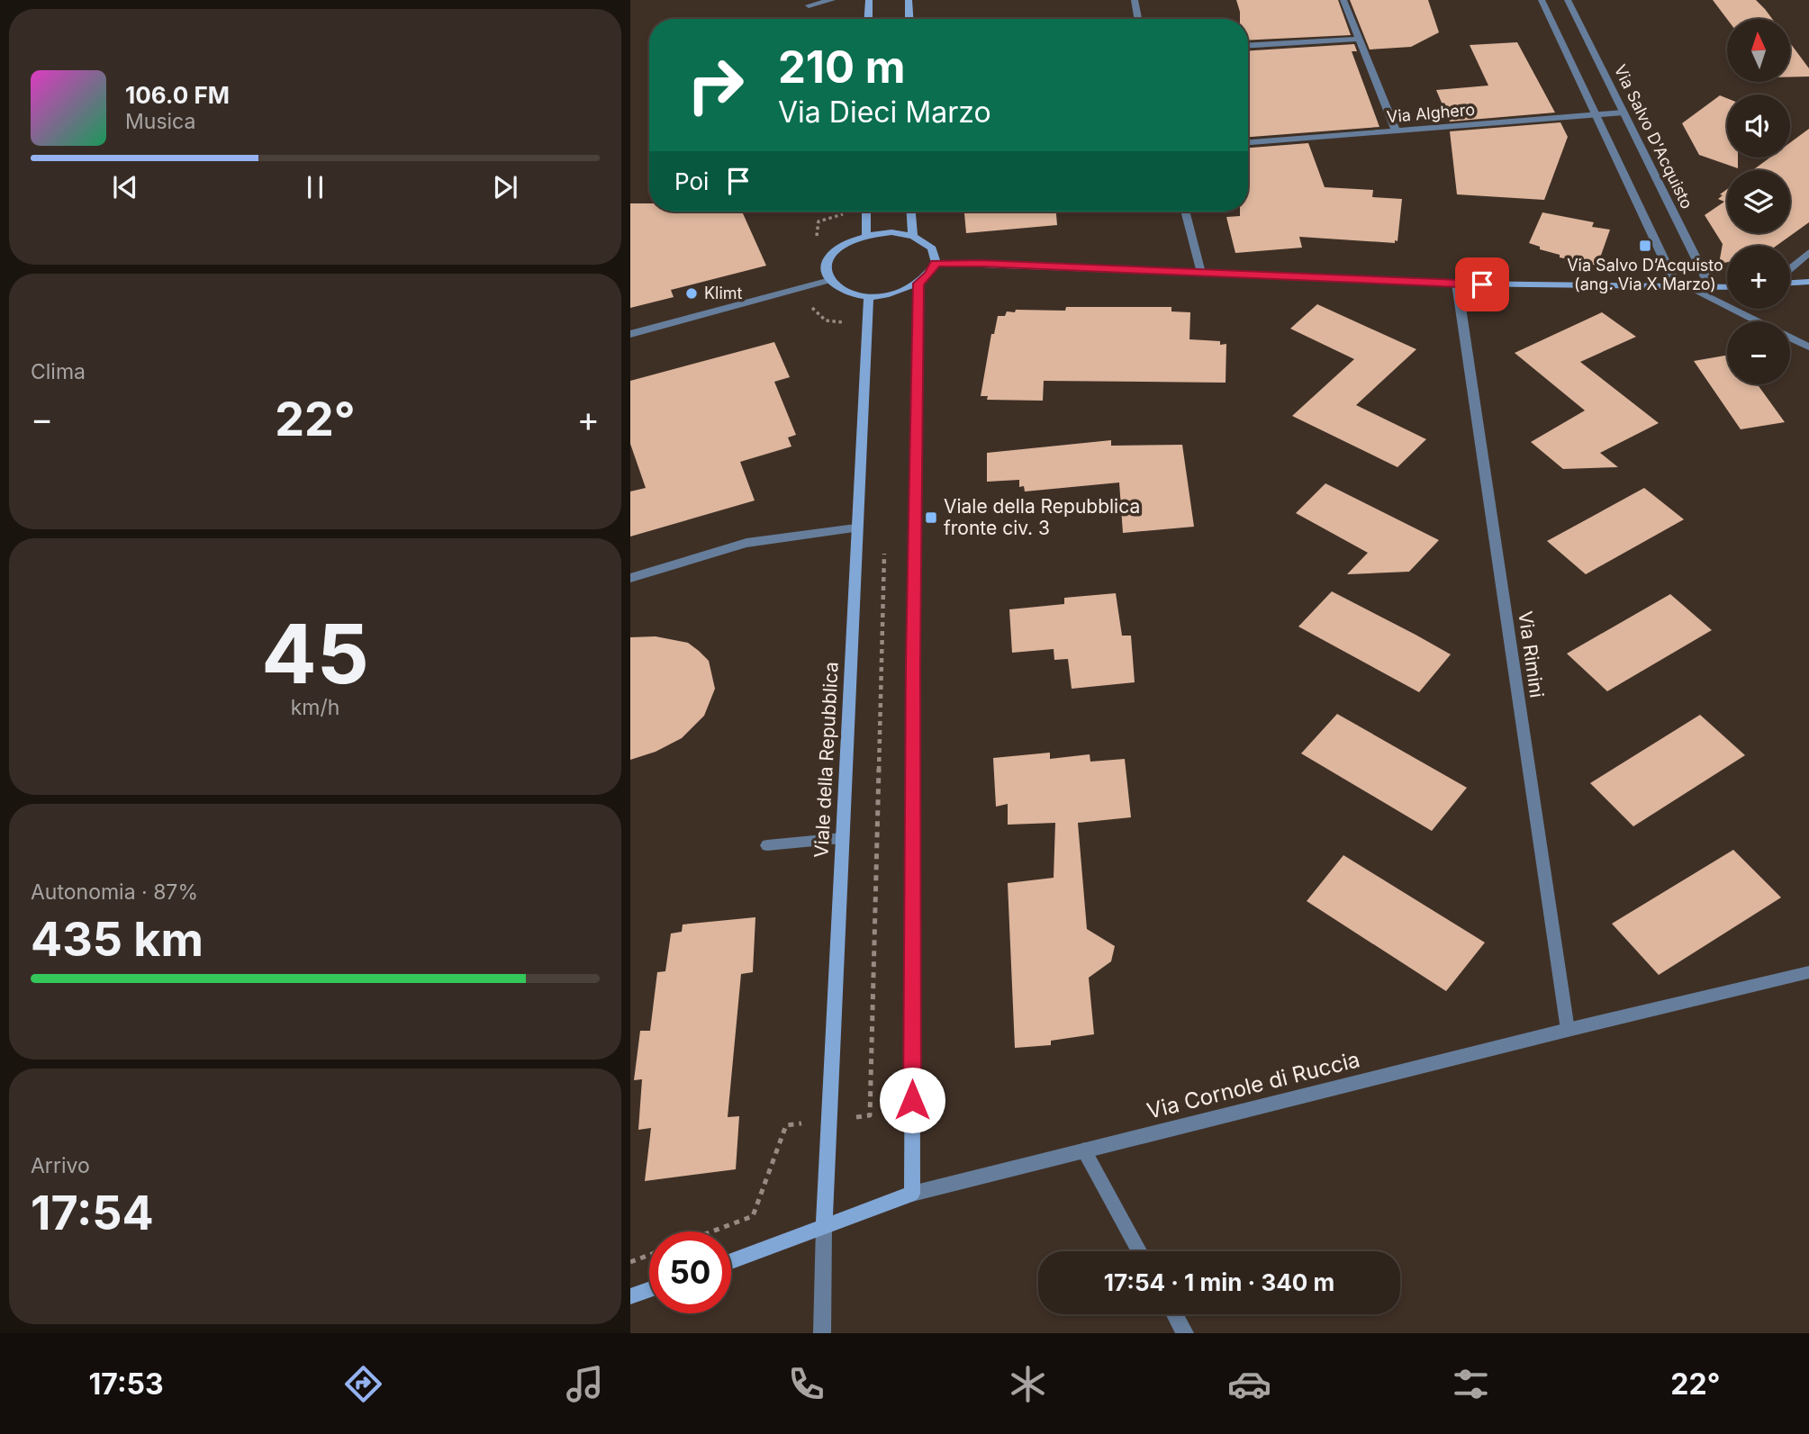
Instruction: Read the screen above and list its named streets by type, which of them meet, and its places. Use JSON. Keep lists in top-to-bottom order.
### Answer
{
  "streets": {
    "main road": ["Viale della Repubblica", "Via Cornole di Ruccia"],
    "street": ["Via Alghero", "Via Salvo D'Acquisto", "Via Rimini"]
  },
  "crossings": [
    ["Via Alghero", "Via Salvo D'Acquisto"],
    ["Via Rimini", "Via Cornole di Ruccia"],
    ["Viale della Repubblica", "Via Cornole di Ruccia"]
  ],
  "places": {
    "transit": ["Via Salvo D’Acquisto (ang. Via X Marzo)", "Viale della Repubblica fronte civ. 3"],
    "other": ["Klimt"]
  },
  "north": "top",
  "page": {
    "map_buttons": ["+", "−"],
    "turn": ["210 m", "Via Dieci Marzo"],
    "song": ["106.0 FM", "Musica"],
    "then": "Poi",
    "tile": [
      "Clima",
      ["45", "km/h"],
      ["Autonomia · 87%", "435 km"],
      ["Arrivo", "17:54"]
    ],
    "heat": ["−", "22°", "+"],
    "limit": "50",
    "trip": "17:54 · 1 min · 340 m",
    "tabs": ["17:53", "22°"]
  }
}
